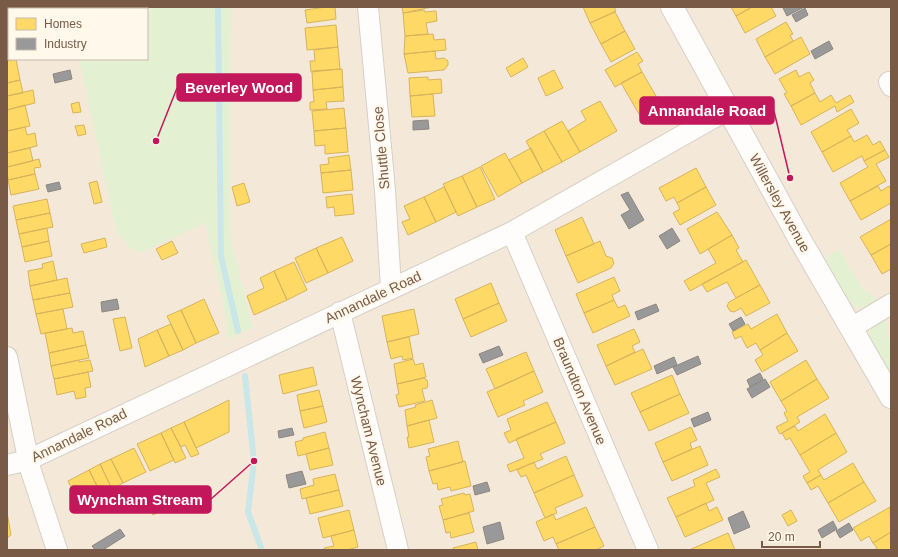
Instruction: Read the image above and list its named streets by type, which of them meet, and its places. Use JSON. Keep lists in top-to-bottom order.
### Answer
{
  "streets": {
    "street": [
      "Shuttle Close",
      "Willersley Avenue",
      "Annandale Road",
      "Braundton Avenue",
      "Wyncham Avenue"
    ]
  },
  "crossings": [
    ["Shuttle Close", "Annandale Road"],
    ["Willersley Avenue", "Annandale Road"],
    ["Annandale Road", "Braundton Avenue"],
    ["Annandale Road", "Wyncham Avenue"]
  ],
  "places": ["Beverley Wood", "Annandale Road", "Wyncham Stream"],
  "legend": ["Homes", "Industry"],
  "scale_bar": "20 m"
}
